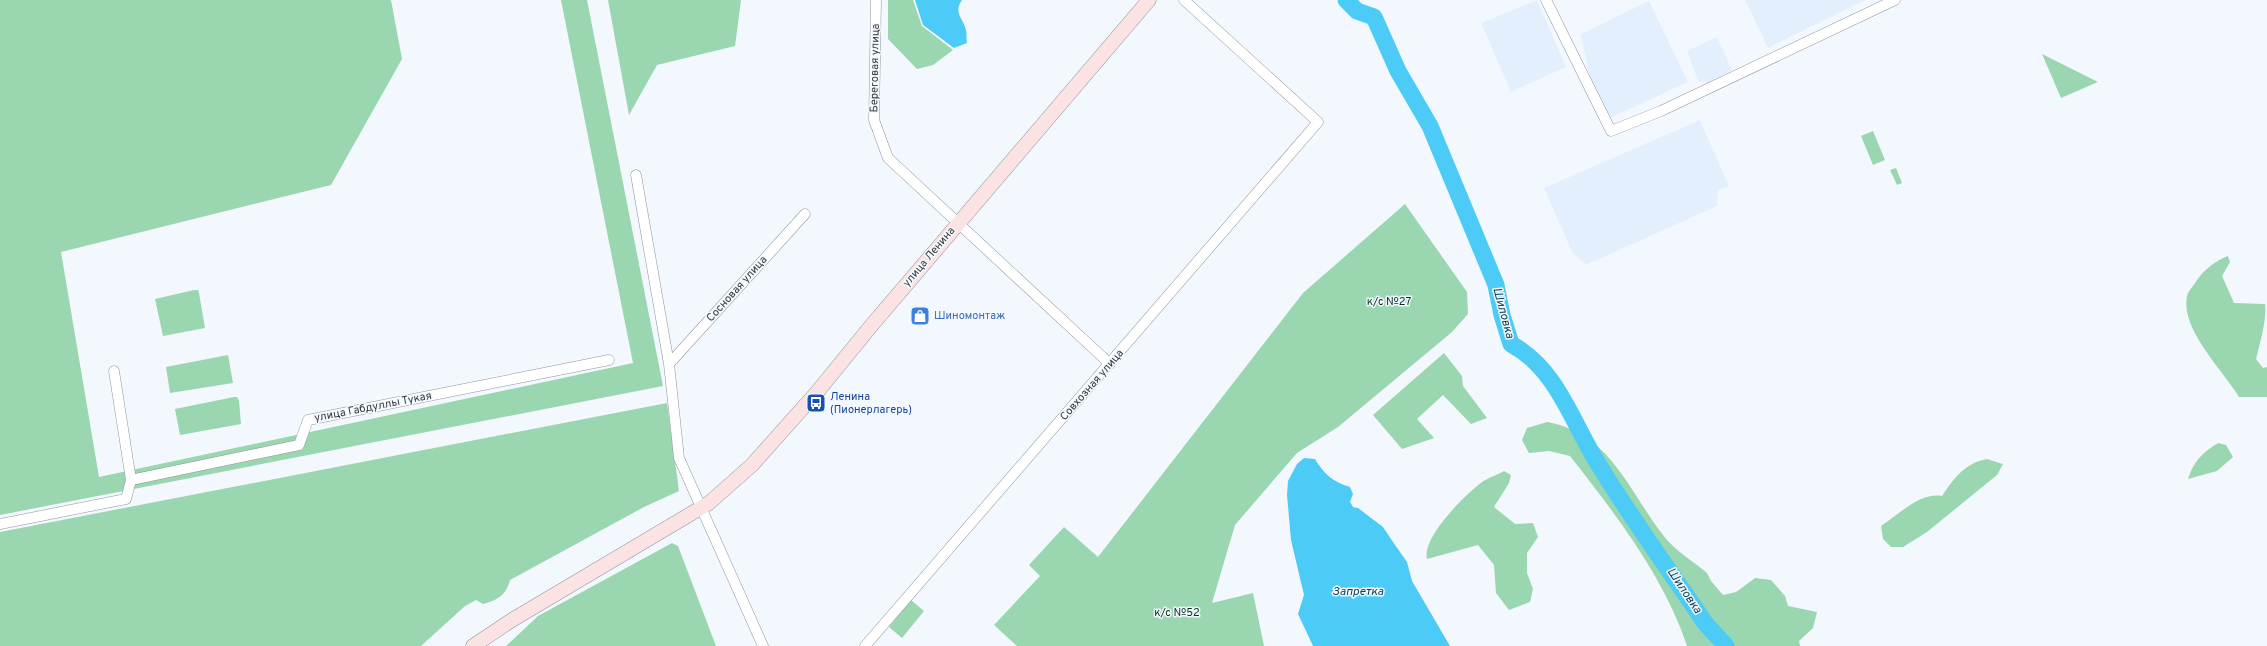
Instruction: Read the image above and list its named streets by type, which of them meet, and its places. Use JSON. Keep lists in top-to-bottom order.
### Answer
{
  "streets": {
    "street": [
      "Береговая улица",
      "улица Ленина",
      "Сосновая улица",
      "Совхозная улица",
      "улица Габдуллы Тукая"
    ]
  },
  "crossings": [
    ["Береговая улица", "улица Ленина"],
    ["Береговая улица", "Совхозная улица"]
  ],
  "water": ["Шиловка", "Запретка"],
  "parks": ["к/с №27", "к/с №52"],
  "places": {
    "shop": ["Шиномонтаж"],
    "bus stop": ["Ленина (Пионерлагерь)"]
  }
}
